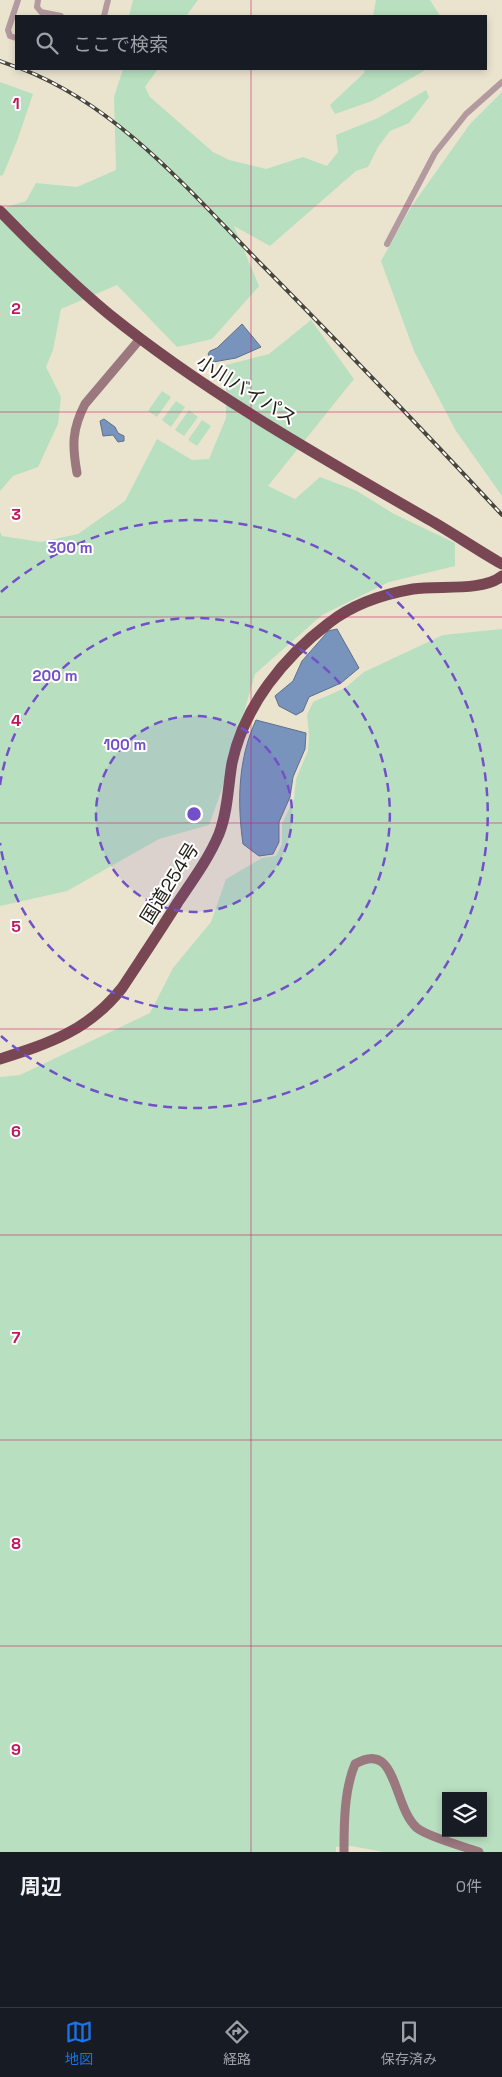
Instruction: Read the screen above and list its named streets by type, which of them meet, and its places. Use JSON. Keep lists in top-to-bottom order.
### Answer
{
  "streets": {
    "highway": ["小川バイパス", "国道254号"]
  },
  "page": {
    "search": "ここで検索",
    "heading": ["周辺", "0件"],
    "nav": ["地図", "経路", "保存済み"]
  },
  "grid": {
    "rows": [
      "1",
      "2",
      "3",
      "4",
      "5",
      "6",
      "7",
      "8",
      "9"
    ]
  },
  "rings": ["300 m", "200 m", "100 m"]
}
